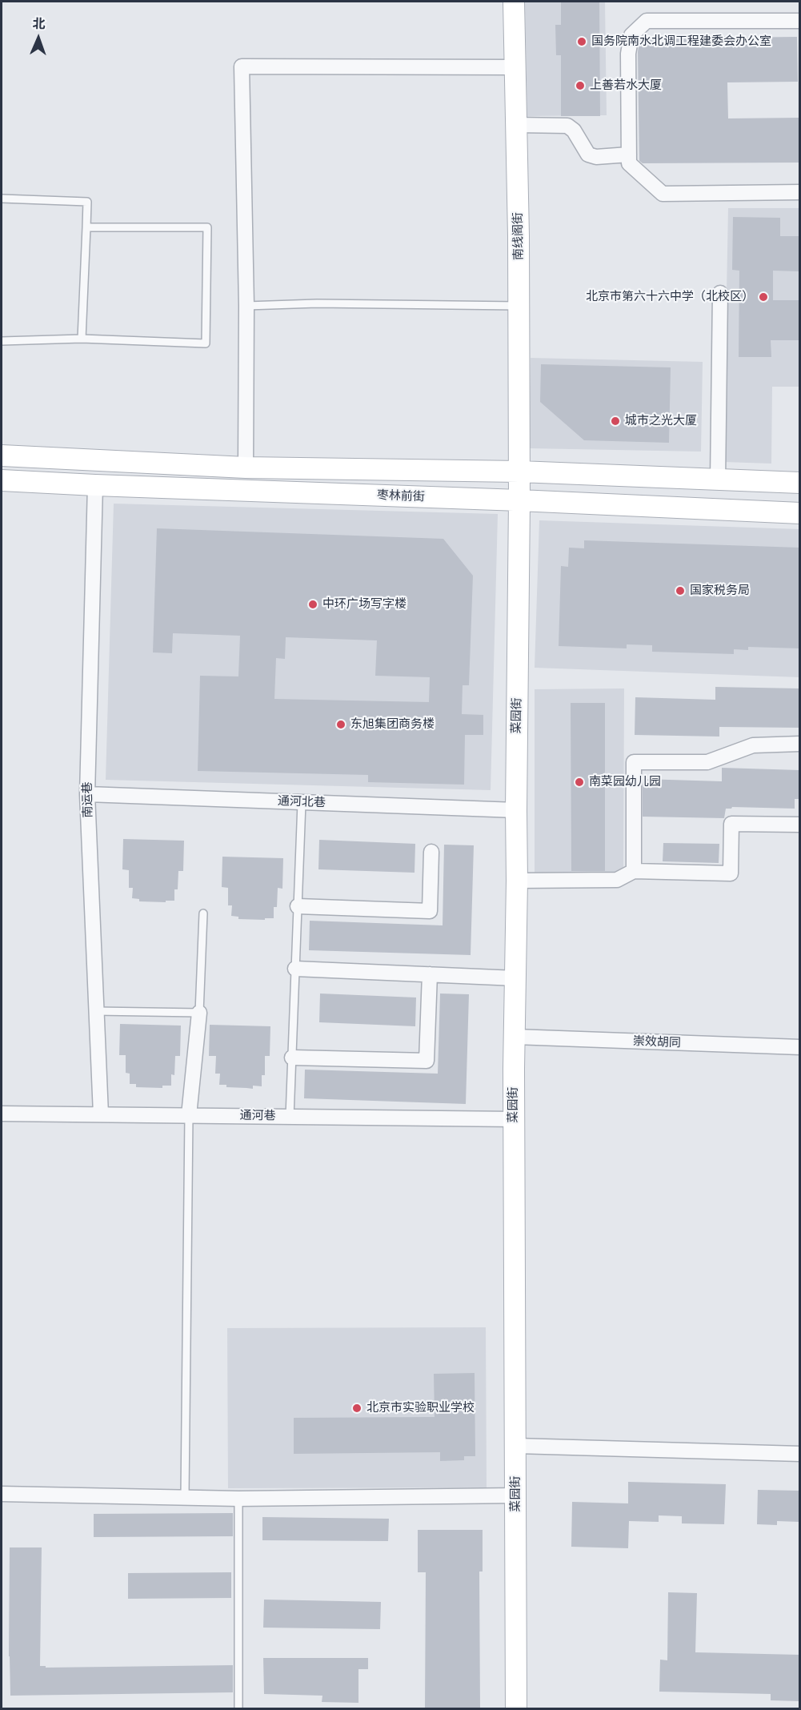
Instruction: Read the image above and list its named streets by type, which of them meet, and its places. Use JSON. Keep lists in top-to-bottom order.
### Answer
{
  "streets": {
    "street": [
      "南线阁街",
      "枣林前街",
      "菜园街",
      "南运巷",
      "通河北巷",
      "崇效胡同",
      "通河巷"
    ]
  },
  "crossings": [
    ["南线阁街", "菜园街"],
    ["枣林前街", "菜园街"],
    ["枣林前街", "南运巷"],
    ["菜园街", "通河北巷"],
    ["菜园街", "崇效胡同"],
    ["菜园街", "通河巷"],
    ["南运巷", "通河北巷"],
    ["南运巷", "通河巷"]
  ],
  "places": [
    "国务院南水北调工程建委会办公室",
    "上善若水大厦",
    "北京市第六十六中学（北校区）",
    "城市之光大厦",
    "国家税务局",
    "中环广场写字楼",
    "东旭集团商务楼",
    "南菜园幼儿园",
    "北京市实验职业学校"
  ],
  "north": "top"
}
